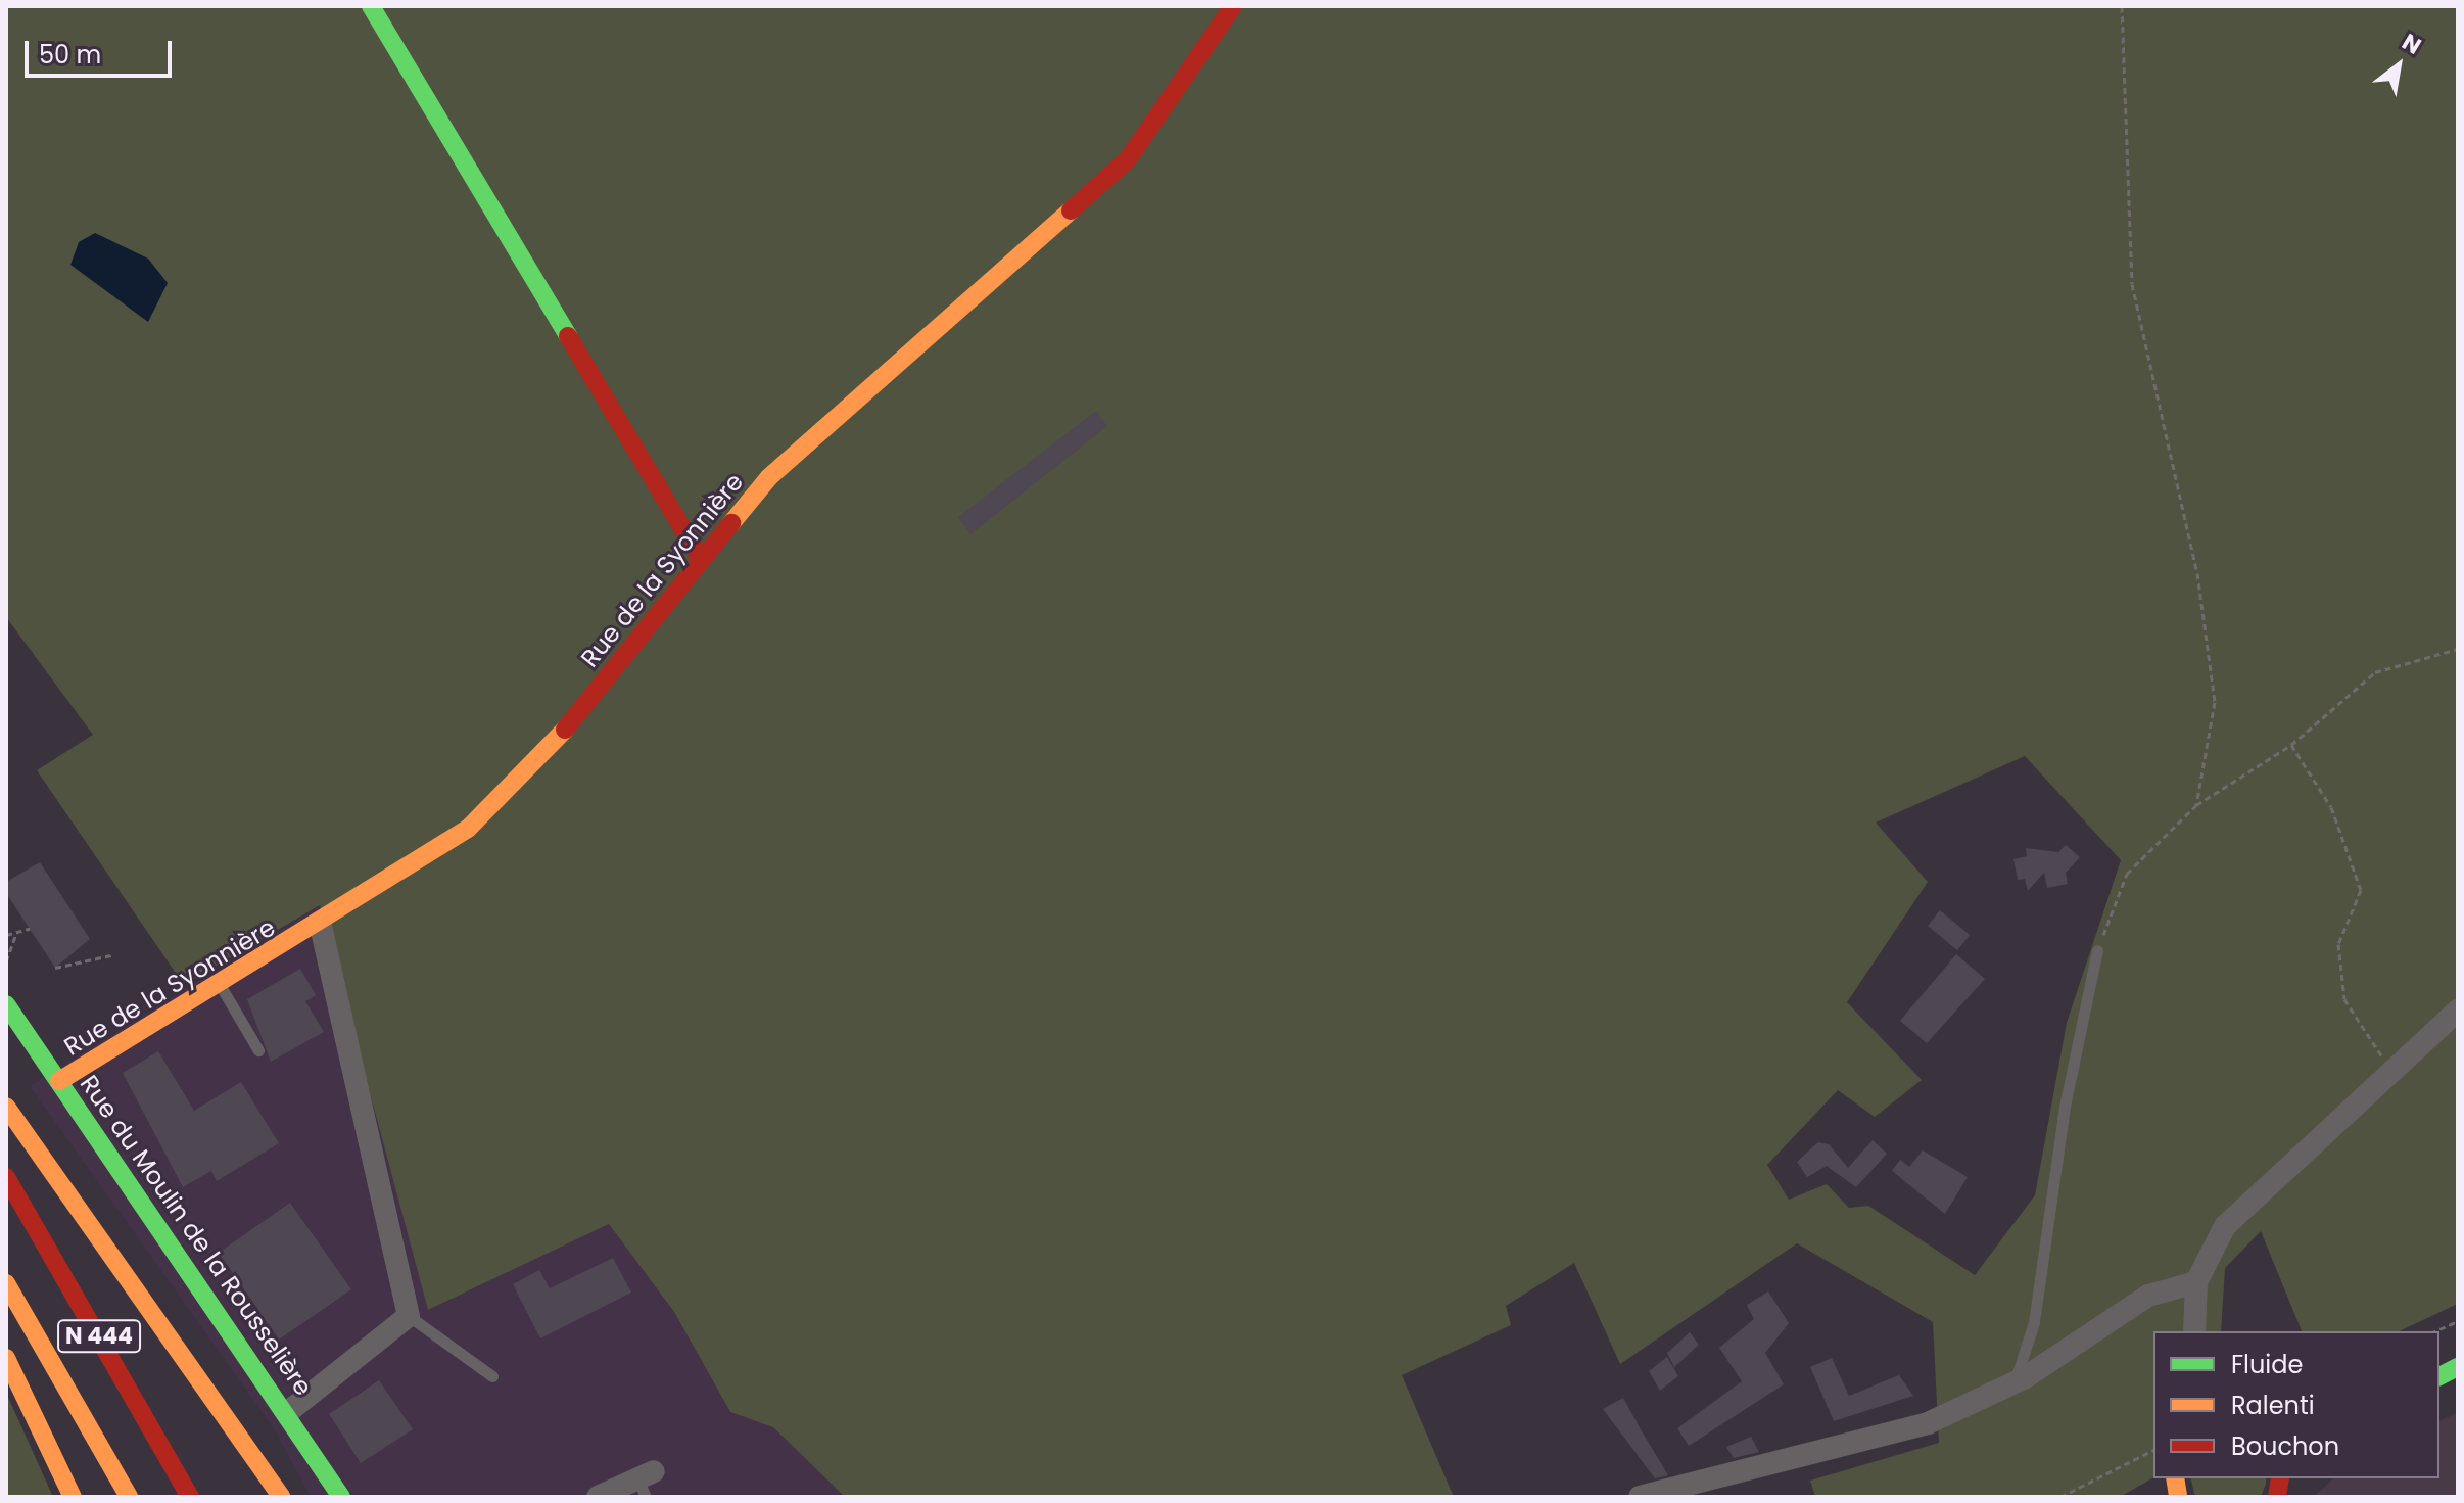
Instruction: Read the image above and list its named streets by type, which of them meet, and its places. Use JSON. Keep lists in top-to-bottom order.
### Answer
{
  "streets": {
    "main road": ["Rue de la Syonnière", "Rue du Moulin de la Rousselière", "N 444"]
  },
  "crossings": [
    ["Rue de la Syonnière", "Rue du Moulin de la Rousselière"]
  ],
  "legend": ["Fluide", "Ralenti", "Bouchon"],
  "scale_bar": "50 m",
  "north": "top right"
}
